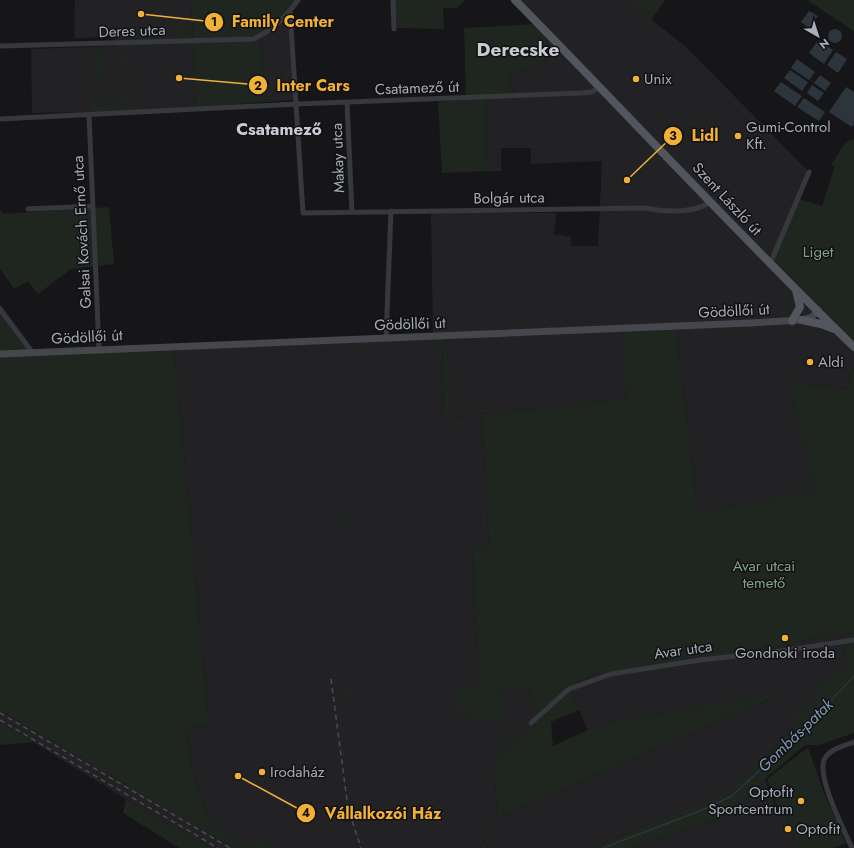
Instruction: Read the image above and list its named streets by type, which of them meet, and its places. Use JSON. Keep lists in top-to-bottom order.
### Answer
{
  "streets": {
    "main road": ["Szent László út", "Gödöllői út"],
    "street": [
      "Deres utca",
      "Csatamező út",
      "Makay utca",
      "Bolgár utca",
      "Galsai Kovách Ernő utca",
      "Avar utca"
    ]
  },
  "crossings": [
    ["Csatamező út", "Makay utca"],
    ["Csatamező út", "Bolgár utca"],
    ["Csatamező út", "Szent László út"],
    ["Csatamező út", "Galsai Kovách Ernő utca"],
    ["Makay utca", "Bolgár utca"],
    ["Bolgár utca", "Szent László út"],
    ["Szent László út", "Gödöllői út"],
    ["Galsai Kovách Ernő utca", "Gödöllői út"]
  ],
  "districts": ["Derecske", "Csatamező"],
  "water": ["Gombás-patak"],
  "parks": ["Liget", "Avar utcai temető"],
  "places": [
    "Family Center",
    "Inter Cars",
    "Unix",
    "Gumi-Control Kft.",
    "Lidl",
    "Aldi",
    "Gondnoki iroda",
    "Irodaház",
    "Vállalkozói Ház",
    "Optofit Sportcentrum",
    "Optofit"
  ],
  "north": "bottom right"
}
